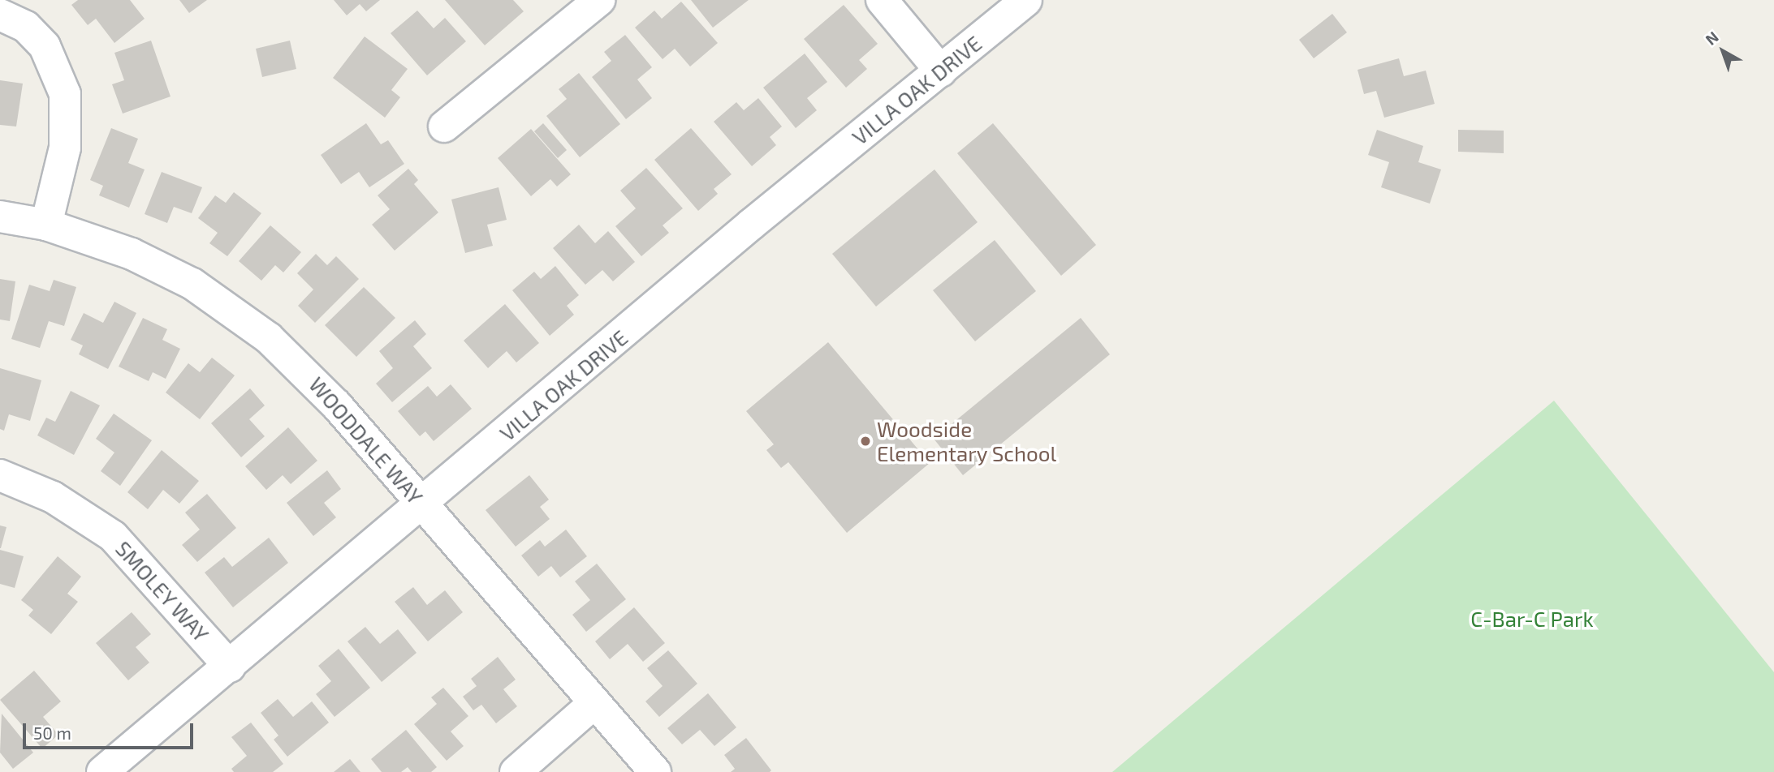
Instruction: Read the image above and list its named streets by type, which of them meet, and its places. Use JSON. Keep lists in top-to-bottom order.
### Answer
{
  "streets": {
    "street": ["VILLA OAK DRIVE", "WOODDALE WAY", "SMOLEY WAY"]
  },
  "crossings": [
    ["VILLA OAK DRIVE", "WOODDALE WAY"],
    ["VILLA OAK DRIVE", "SMOLEY WAY"]
  ],
  "parks": ["C-Bar-C Park"],
  "places": ["Woodside Elementary School"],
  "scale_bar": "50 m",
  "north": "top left"
}
